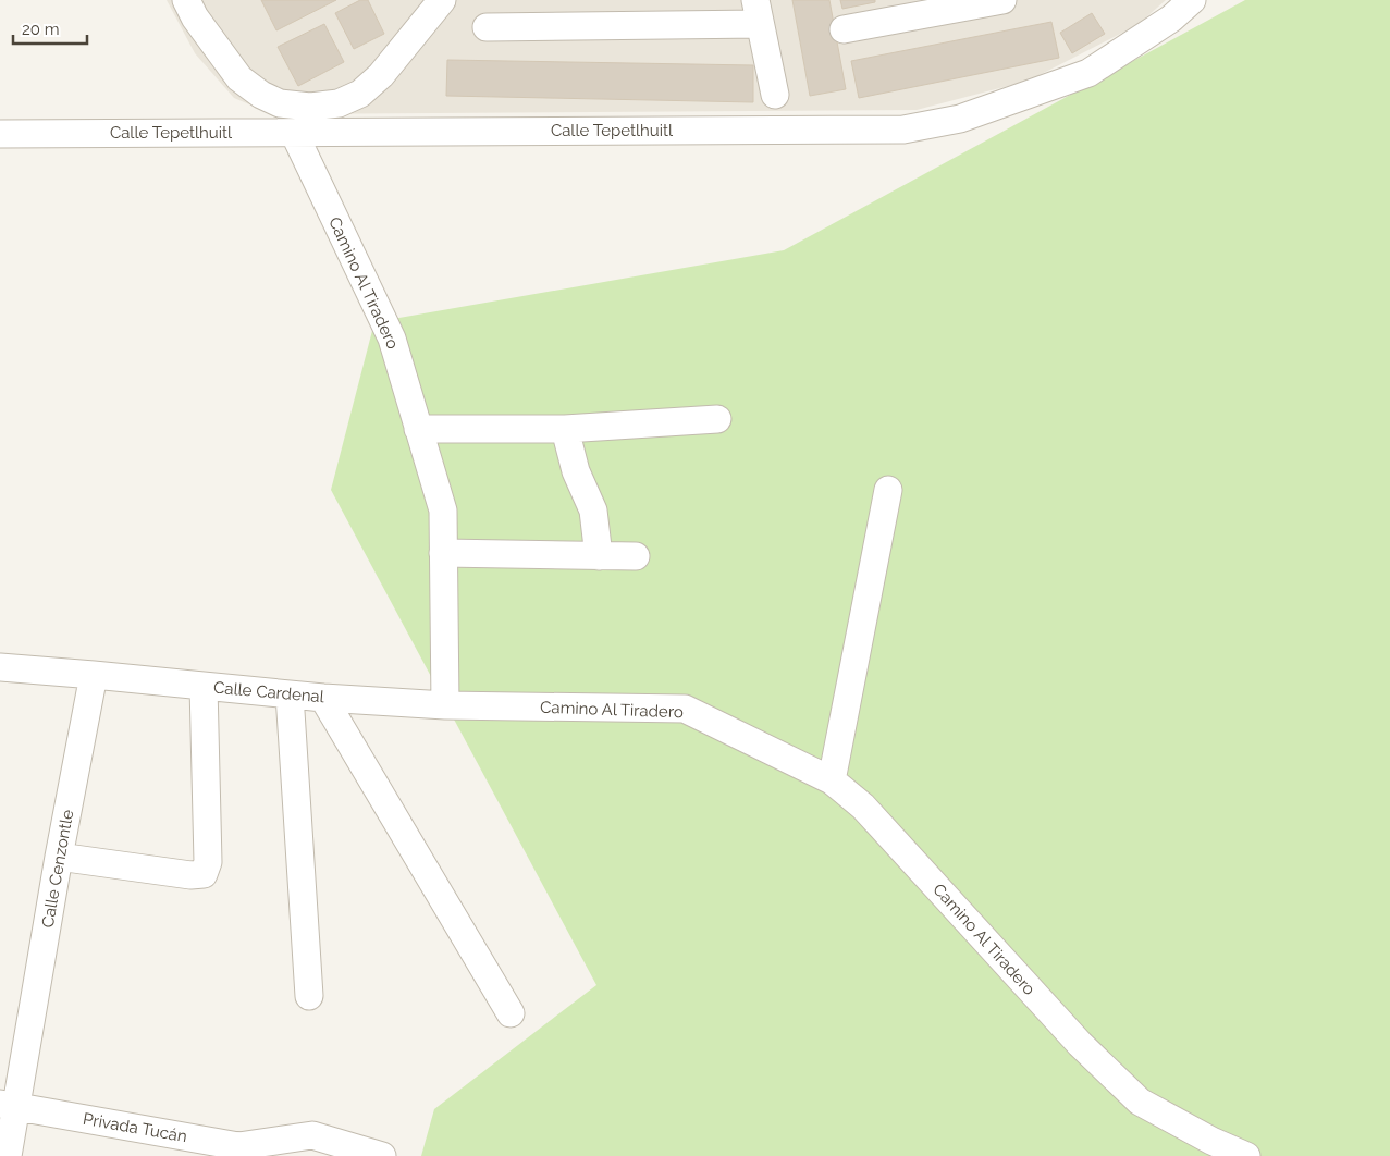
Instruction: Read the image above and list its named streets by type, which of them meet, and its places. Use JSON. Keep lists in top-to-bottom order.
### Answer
{
  "streets": {
    "street": [
      "Calle Tepetlhuitl",
      "Camino Al Tiradero",
      "Calle Cardenal",
      "Calle Cenzontle",
      "Privada Tucán"
    ]
  },
  "crossings": [
    ["Calle Tepetlhuitl", "Camino Al Tiradero"],
    ["Camino Al Tiradero", "Calle Cardenal"],
    ["Calle Cardenal", "Calle Cenzontle"],
    ["Calle Cenzontle", "Privada Tucán"]
  ],
  "scale_bar": "20 m"
}
